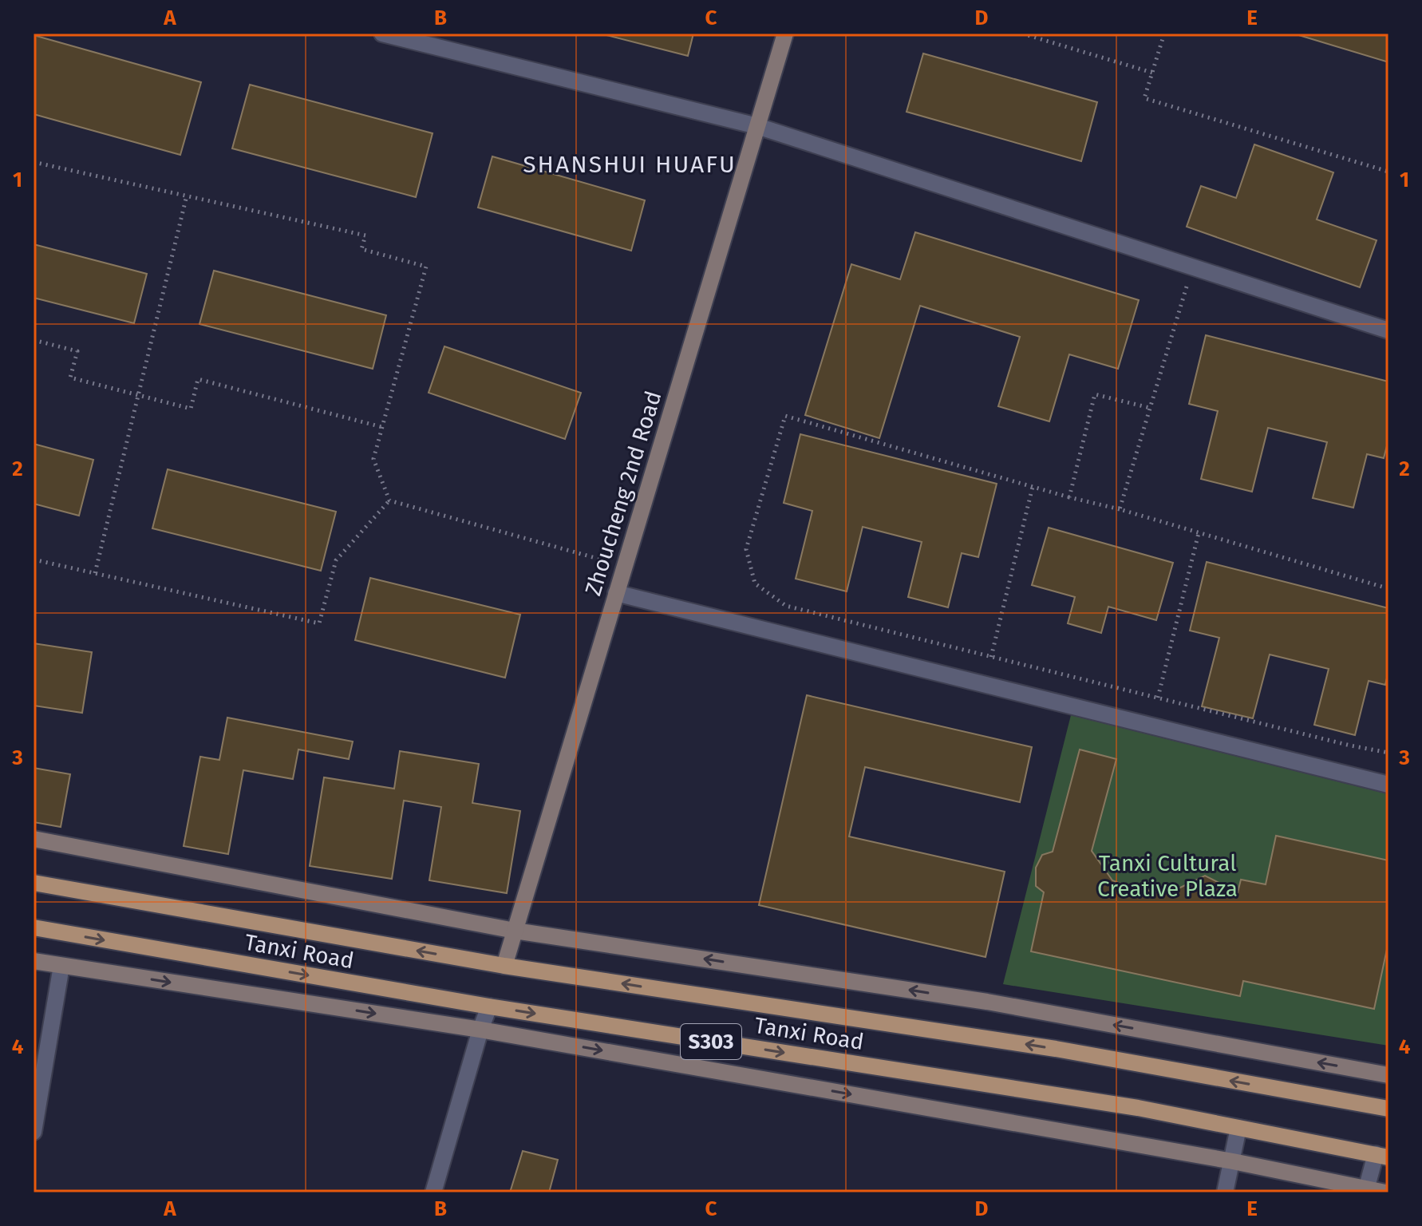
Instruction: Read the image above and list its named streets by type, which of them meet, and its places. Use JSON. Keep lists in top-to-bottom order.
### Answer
{
  "streets": {
    "main road": ["Tanxi Road", "S303"],
    "street": ["Zhoucheng 2nd Road"]
  },
  "crossings": [
    ["Zhoucheng 2nd Road", "Tanxi Road"]
  ],
  "districts": ["SHANSHUI HUAFU"],
  "parks": ["Tanxi Cultural Creative Plaza"],
  "grid": {
    "columns": [
      "A",
      "B",
      "C",
      "D",
      "E"
    ],
    "rows": [
      "1",
      "2",
      "3",
      "4"
    ]
  }
}
